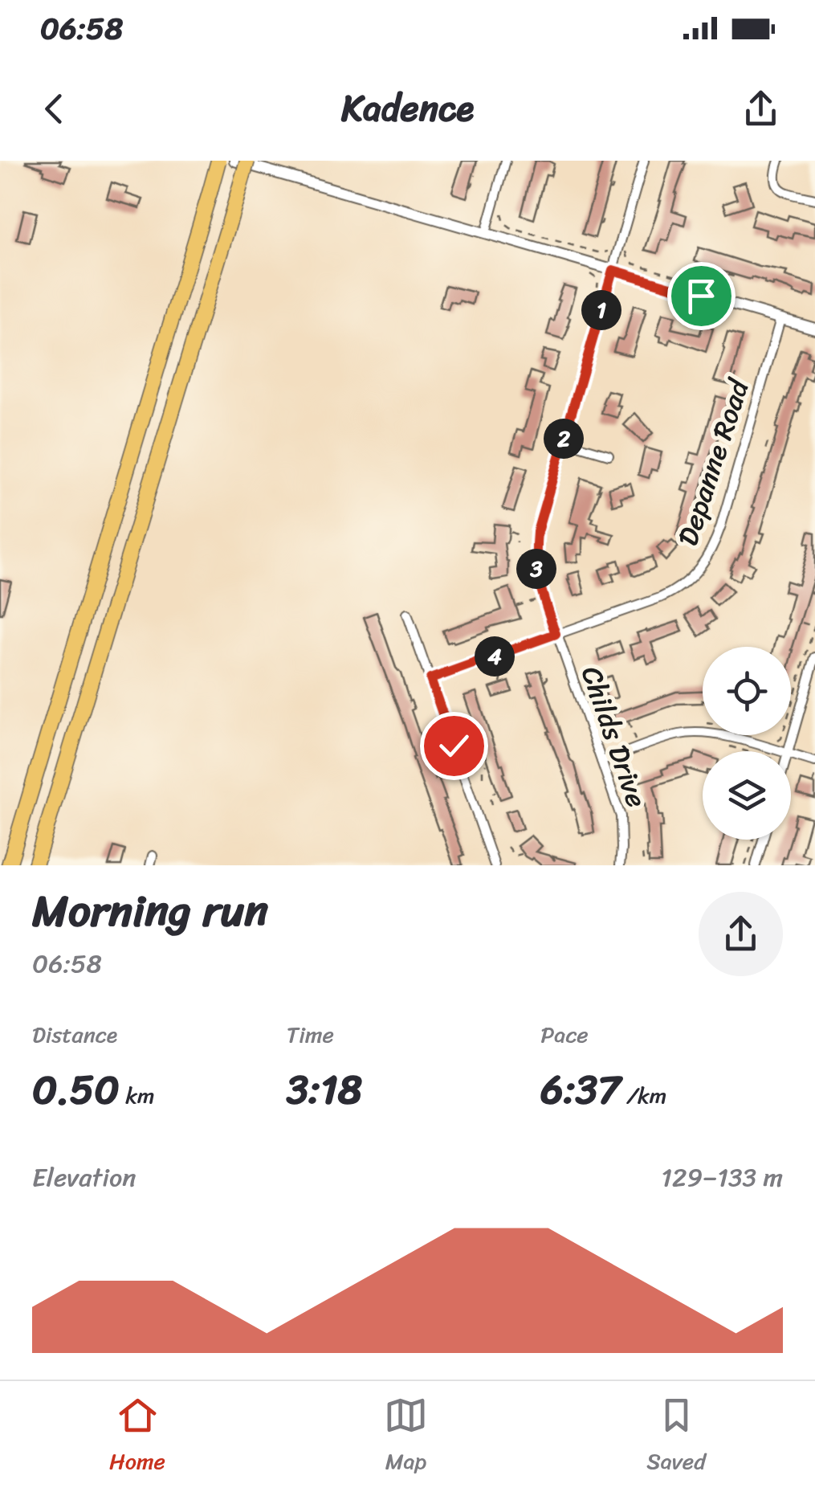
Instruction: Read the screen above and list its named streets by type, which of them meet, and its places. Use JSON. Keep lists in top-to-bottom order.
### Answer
{
  "streets": {
    "street": ["Depanne Road", "Childs Drive"]
  },
  "crossings": [
    ["Depanne Road", "Childs Drive"]
  ],
  "page": {
    "status": "06:58",
    "header": "Kadence",
    "pins": [
      "1",
      "2",
      "3",
      "4"
    ],
    "heading": ["Morning run", "06:58"],
    "stats": [
      ["Distance", "0.50 km"],
      ["Time", "3:18"],
      ["Pace", "6:37 /km"]
    ],
    "chart": ["Elevation", "129–133 m"],
    "tabs": ["Home", "Map", "Saved"]
  }
}
